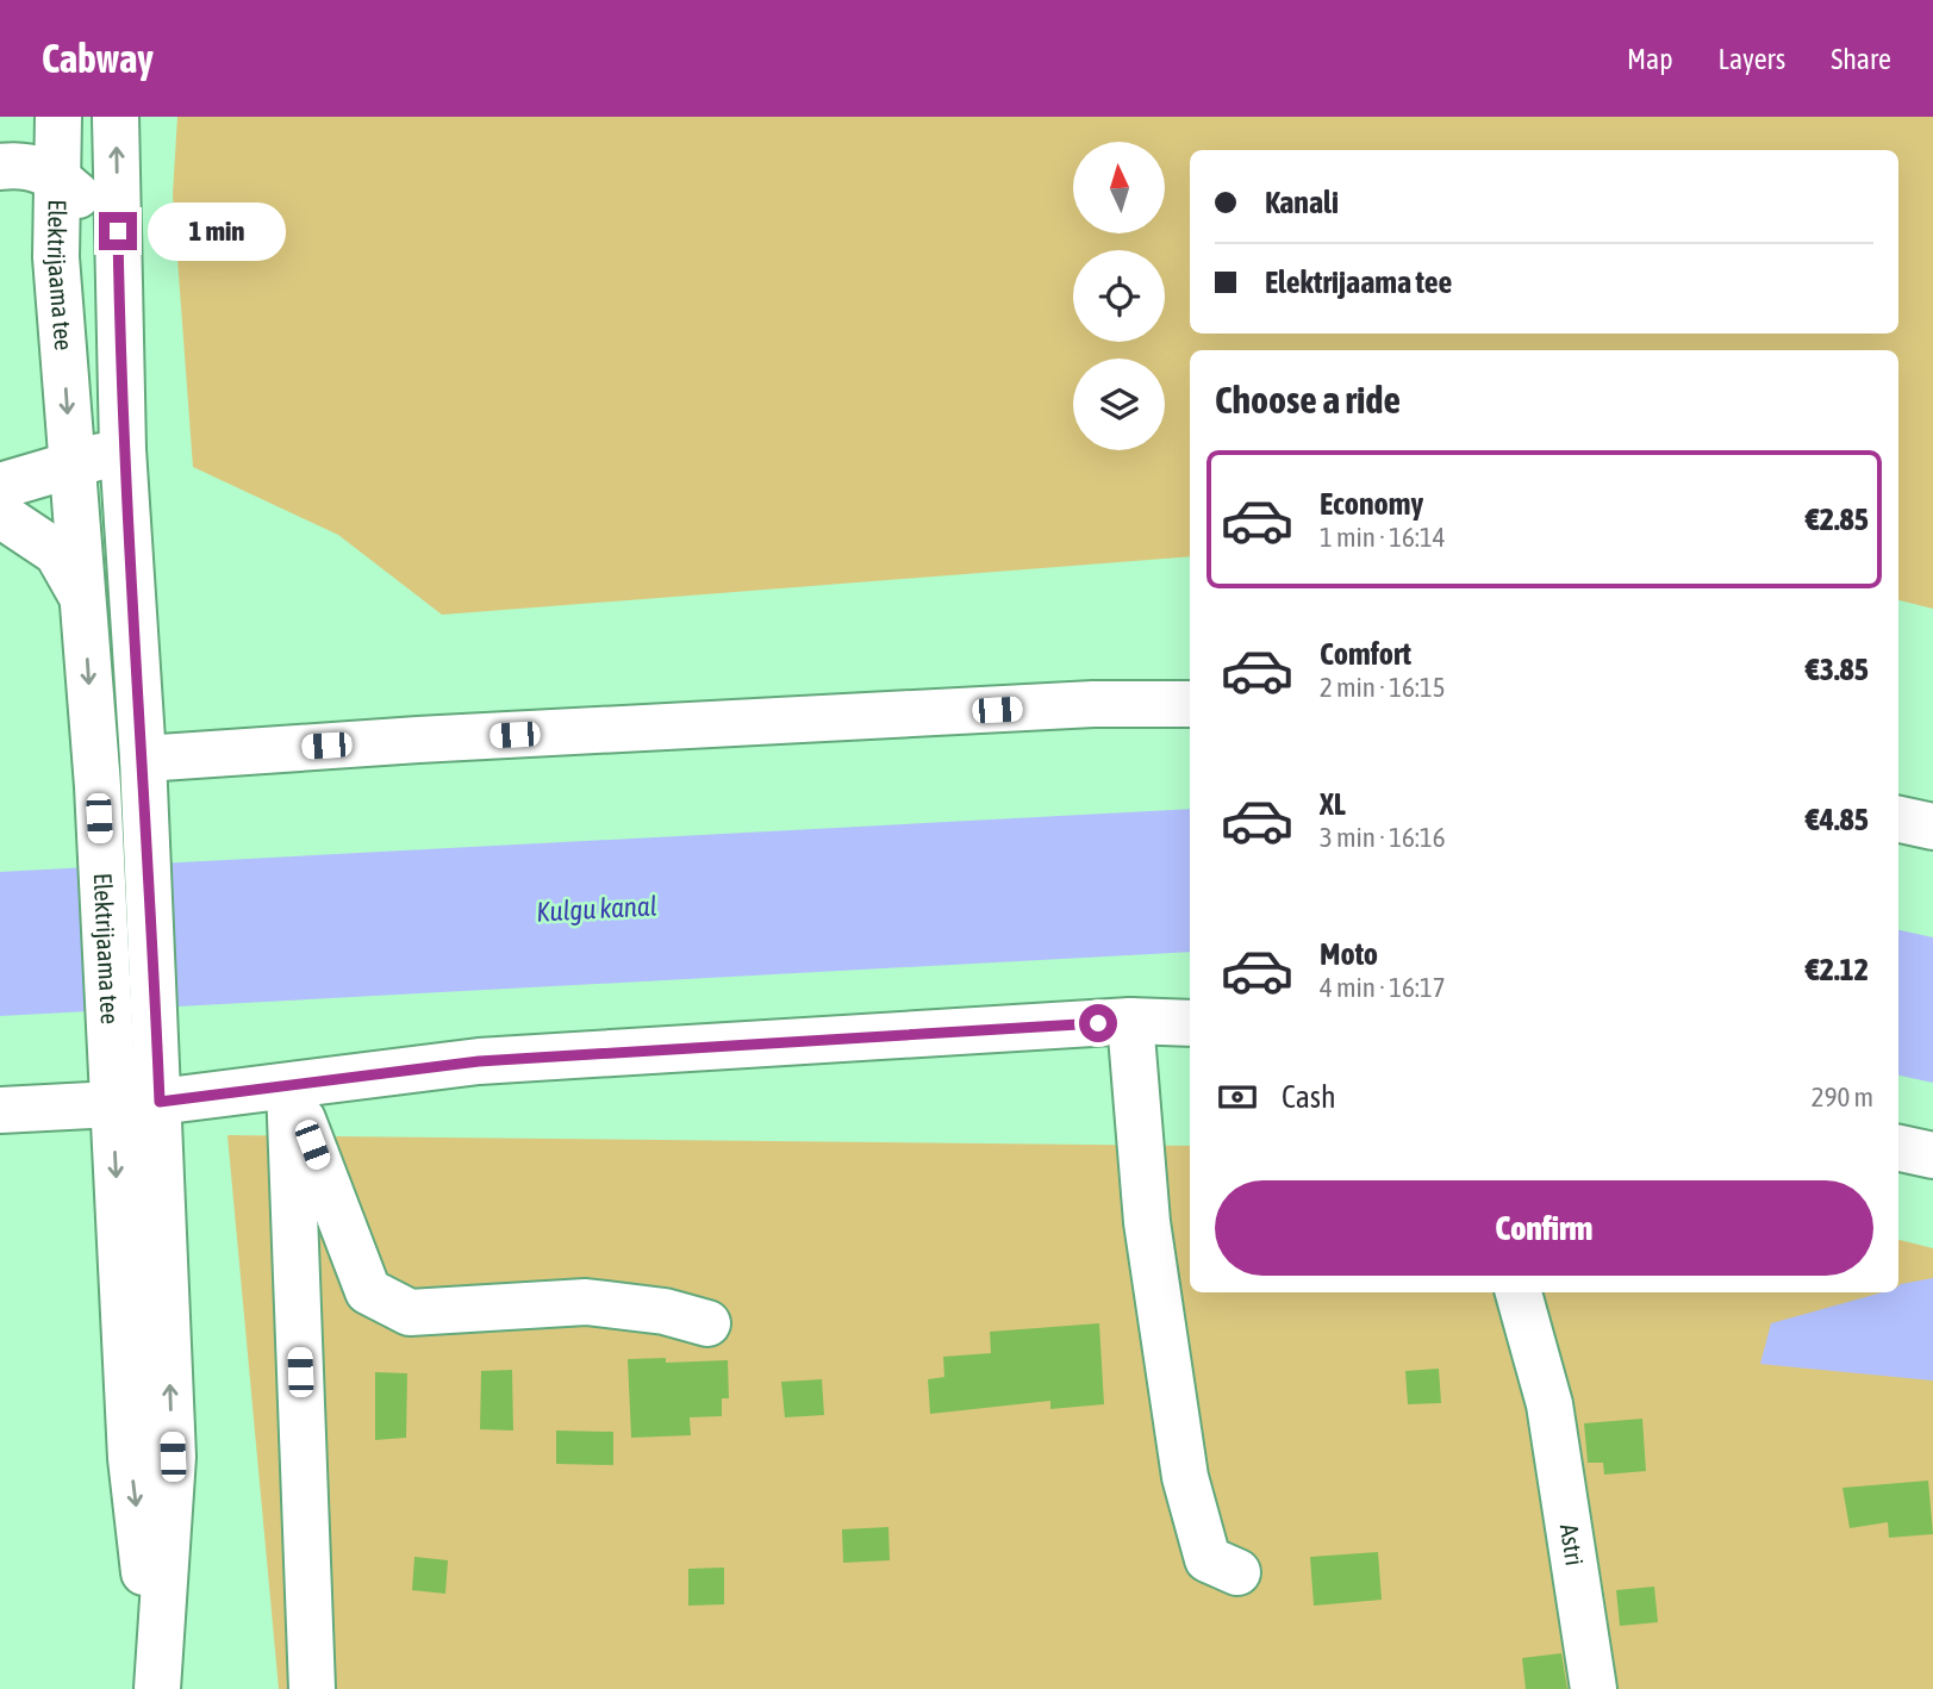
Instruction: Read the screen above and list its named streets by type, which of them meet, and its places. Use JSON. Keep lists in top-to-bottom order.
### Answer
{
  "streets": {
    "street": ["Elektrijaama tee", "Astri"]
  },
  "water": ["Kulgu kanal"],
  "north": "top",
  "page": {
    "header": "Cabway",
    "nav": ["Map", "Layers", "Share"],
    "banner": ["Kanali", "Elektrijaama tee"],
    "bubble": "1 min",
    "heading": "Choose a ride",
    "list": [
      {
        "name": "Economy",
        "note": "1 min · 16:14",
        "value": "€2.85"
      },
      {
        "name": "Comfort",
        "note": "2 min · 16:15",
        "value": "€3.85"
      },
      {
        "name": "XL",
        "note": "3 min · 16:16",
        "value": "€4.85"
      },
      {
        "name": "Moto",
        "note": "4 min · 16:17",
        "value": "€2.12"
      }
    ],
    "pay": ["Cash", "290 m"],
    "buttons": "Confirm"
  }
}
